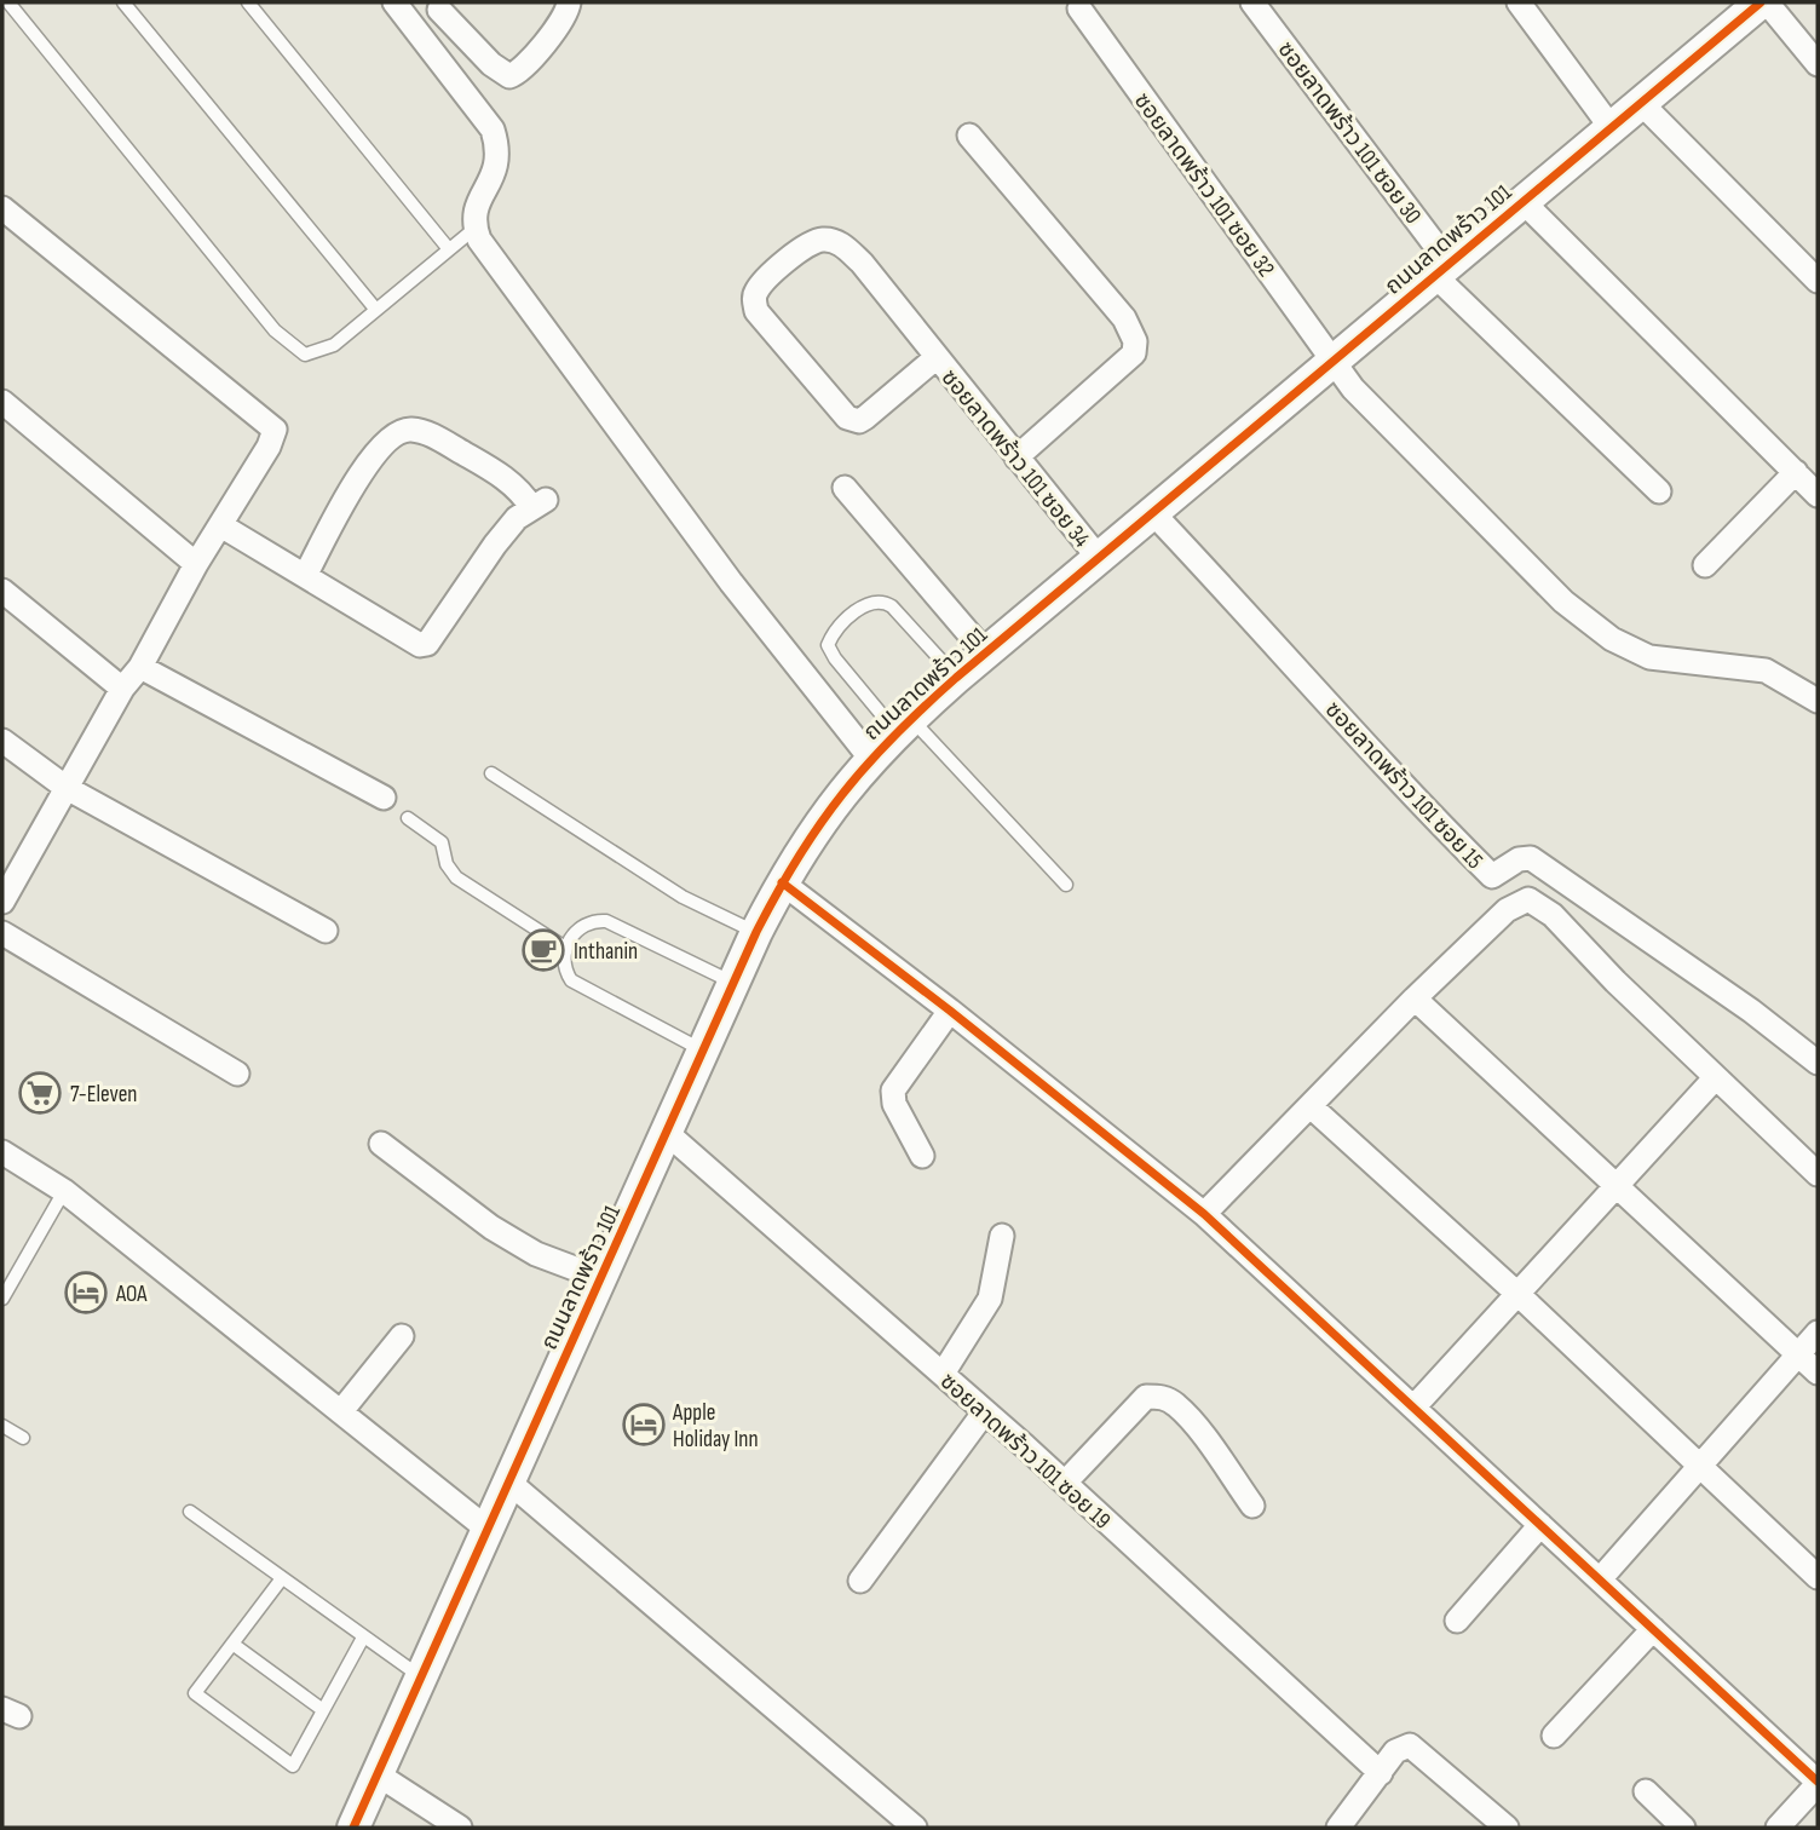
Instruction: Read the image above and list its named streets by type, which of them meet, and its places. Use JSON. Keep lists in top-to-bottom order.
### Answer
{
  "streets": {
    "street": [
      "ซอยลาดพร้าว 101 ซอย 30",
      "ซอยลาดพร้าว 101 ซอย 32",
      "ถนนลาดพร้าว 101",
      "ซอยลาดพร้าว 101 ซอย 34",
      "ซอยลาดพร้าว 101 ซอย 15",
      "ซอยลาดพร้าว 101 ซอย 19"
    ]
  },
  "crossings": [
    ["ซอยลาดพร้าว 101 ซอย 30", "ถนนลาดพร้าว 101"],
    ["ซอยลาดพร้าว 101 ซอย 32", "ถนนลาดพร้าว 101"],
    ["ถนนลาดพร้าว 101", "ซอยลาดพร้าว 101 ซอย 34"],
    ["ถนนลาดพร้าว 101", "ซอยลาดพร้าว 101 ซอย 15"],
    ["ถนนลาดพร้าว 101", "ซอยลาดพร้าว 101 ซอย 19"]
  ],
  "places": {
    "cafe": ["Inthanin"],
    "supermarket": ["7-Eleven"],
    "hotel": ["AOA", "Apple Holiday Inn"]
  }
}
